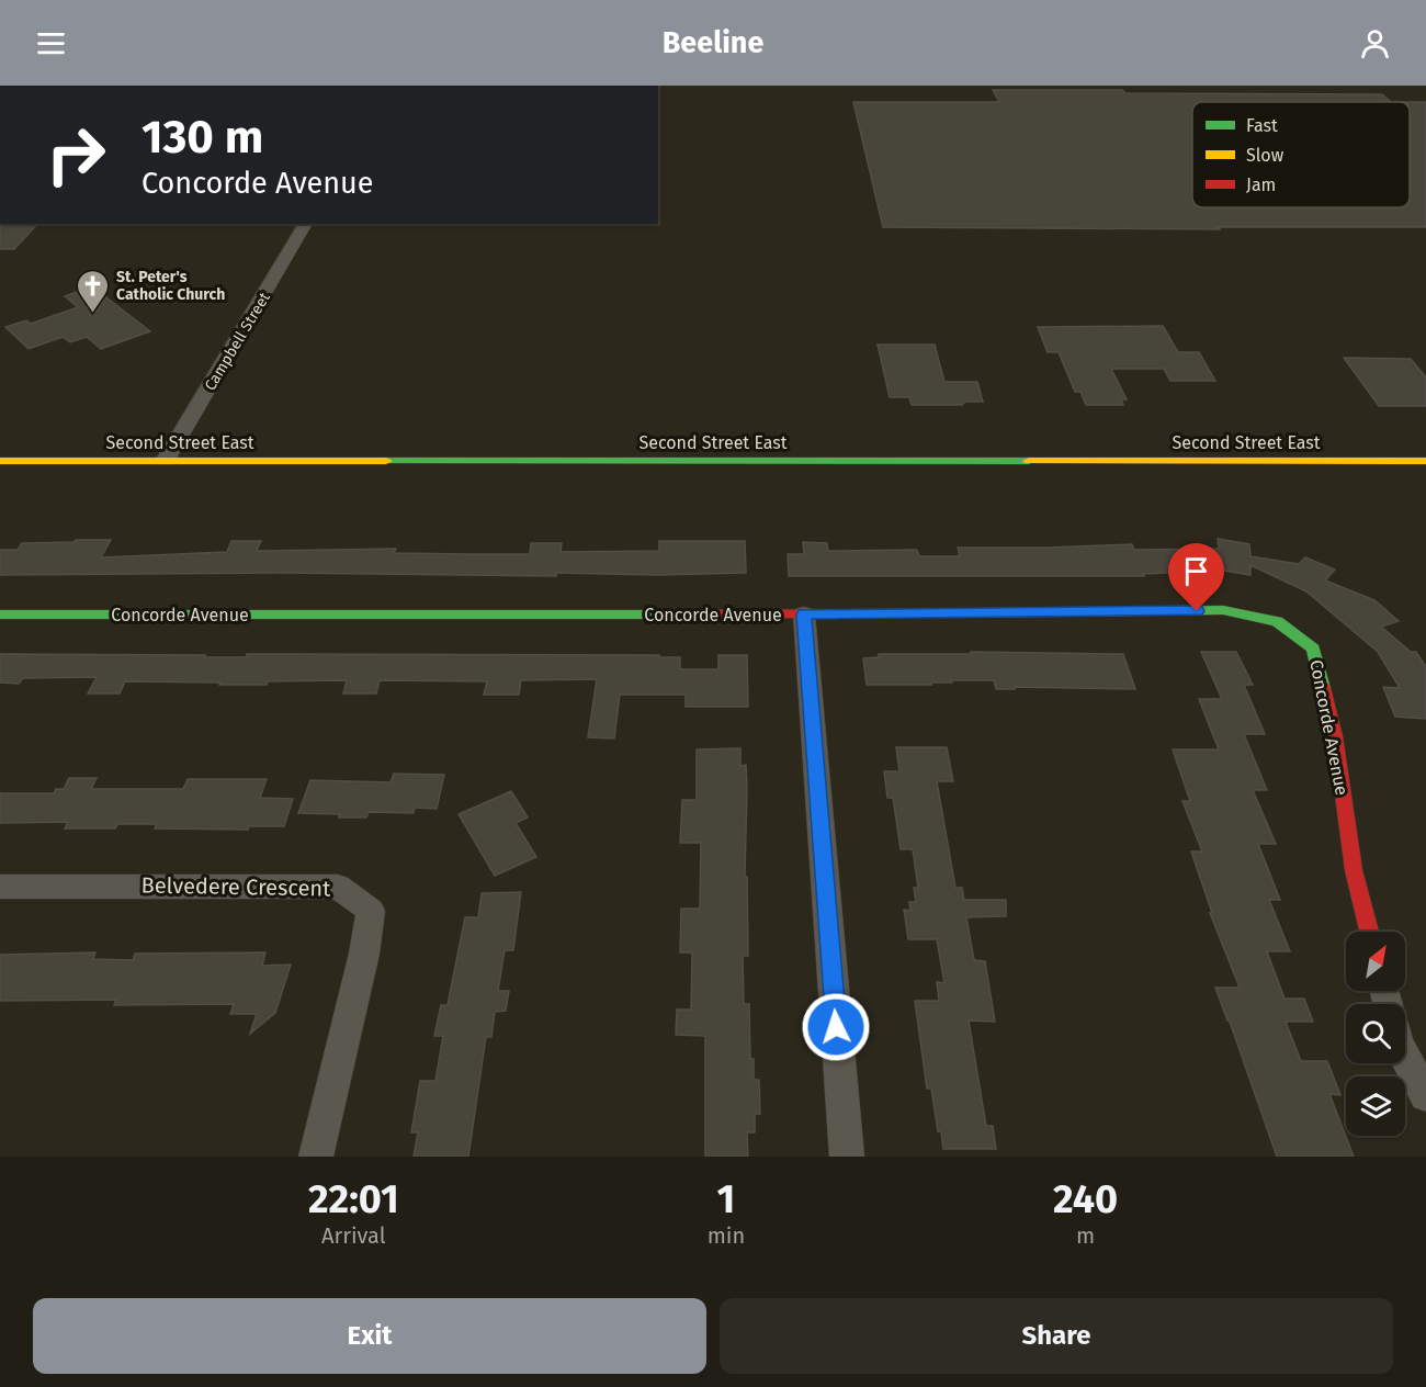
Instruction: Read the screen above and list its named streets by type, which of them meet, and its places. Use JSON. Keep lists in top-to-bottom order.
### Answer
{
  "streets": {
    "main road": ["Second Street East", "Concorde Avenue"],
    "street": ["Campbell Street", "Belvedere Crescent"]
  },
  "crossings": [
    ["Campbell Street", "Second Street East"]
  ],
  "places": {
    "church": ["St. Peter's Catholic Church"]
  },
  "legend": ["Fast", "Slow", "Jam"],
  "north": "top right",
  "page": {
    "header": "Beeline",
    "turn": ["130 m", "Concorde Avenue"],
    "eta": [
      "22:01",
      "Arrival",
      "1",
      "min",
      "240",
      "m"
    ],
    "buttons": ["Exit", "Share"]
  }
}
